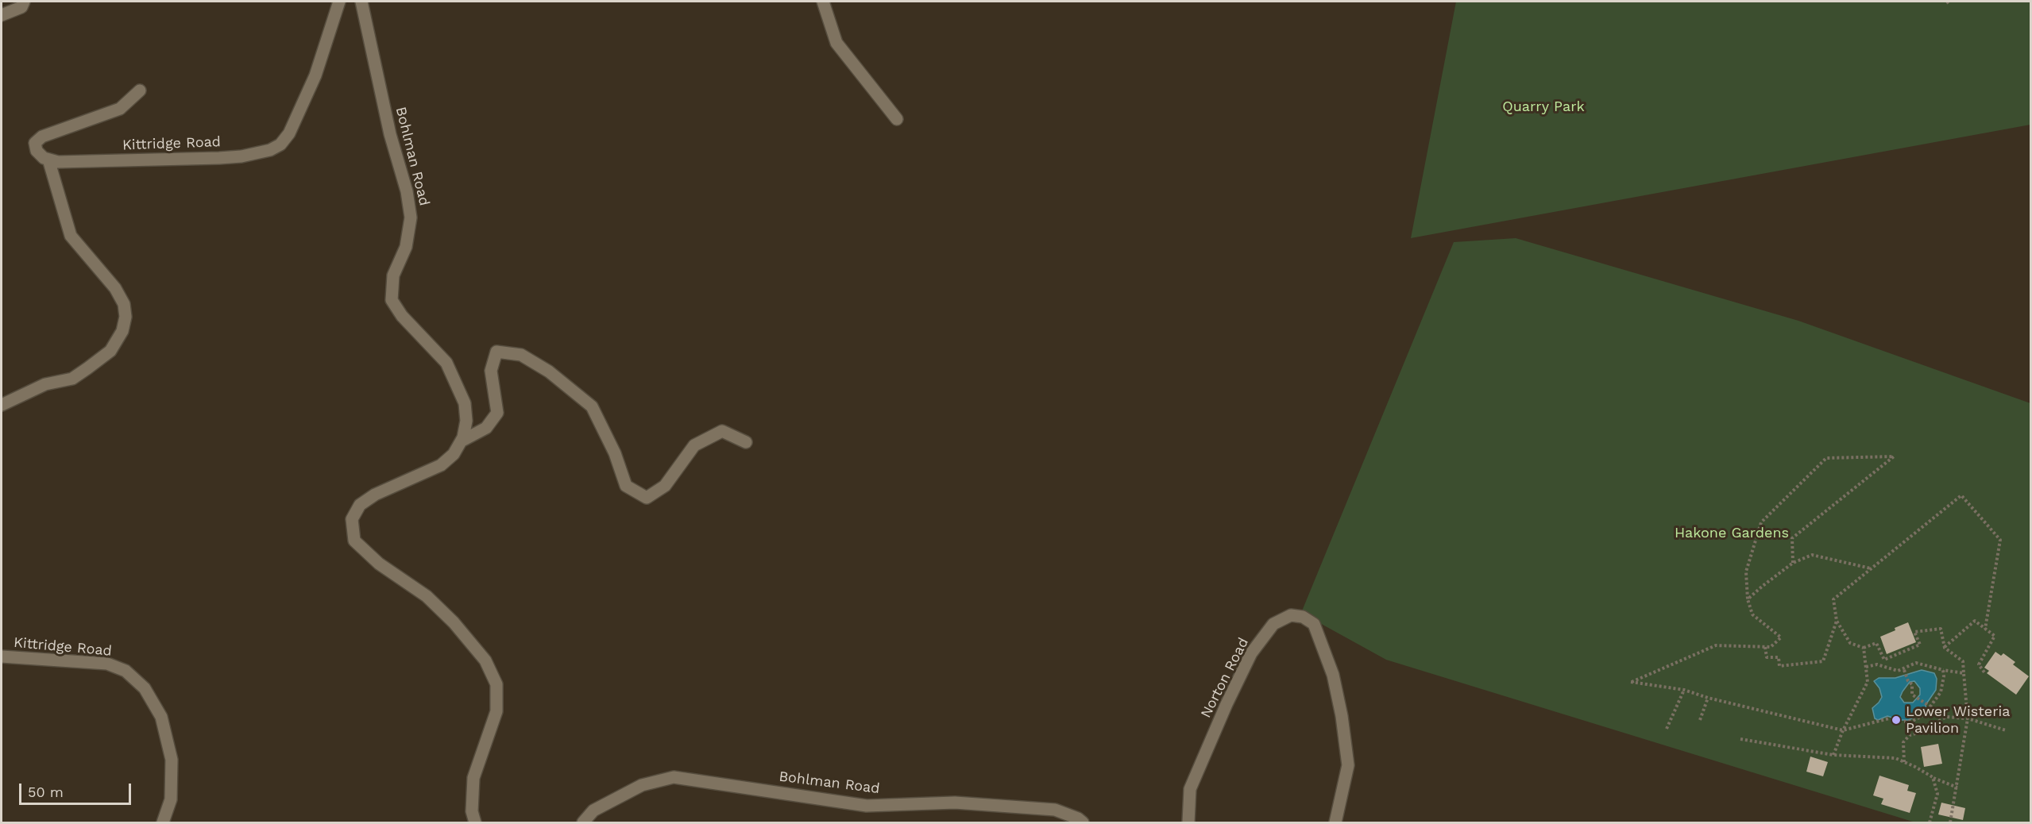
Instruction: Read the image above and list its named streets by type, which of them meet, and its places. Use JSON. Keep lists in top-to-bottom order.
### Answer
{
  "streets": {
    "street": ["Kittridge Road", "Bohlman Road", "Norton Road"]
  },
  "parks": ["Quarry Park", "Hakone Gardens"],
  "places": ["Lower Wisteria Pavilion"],
  "scale_bar": "50 m"
}
